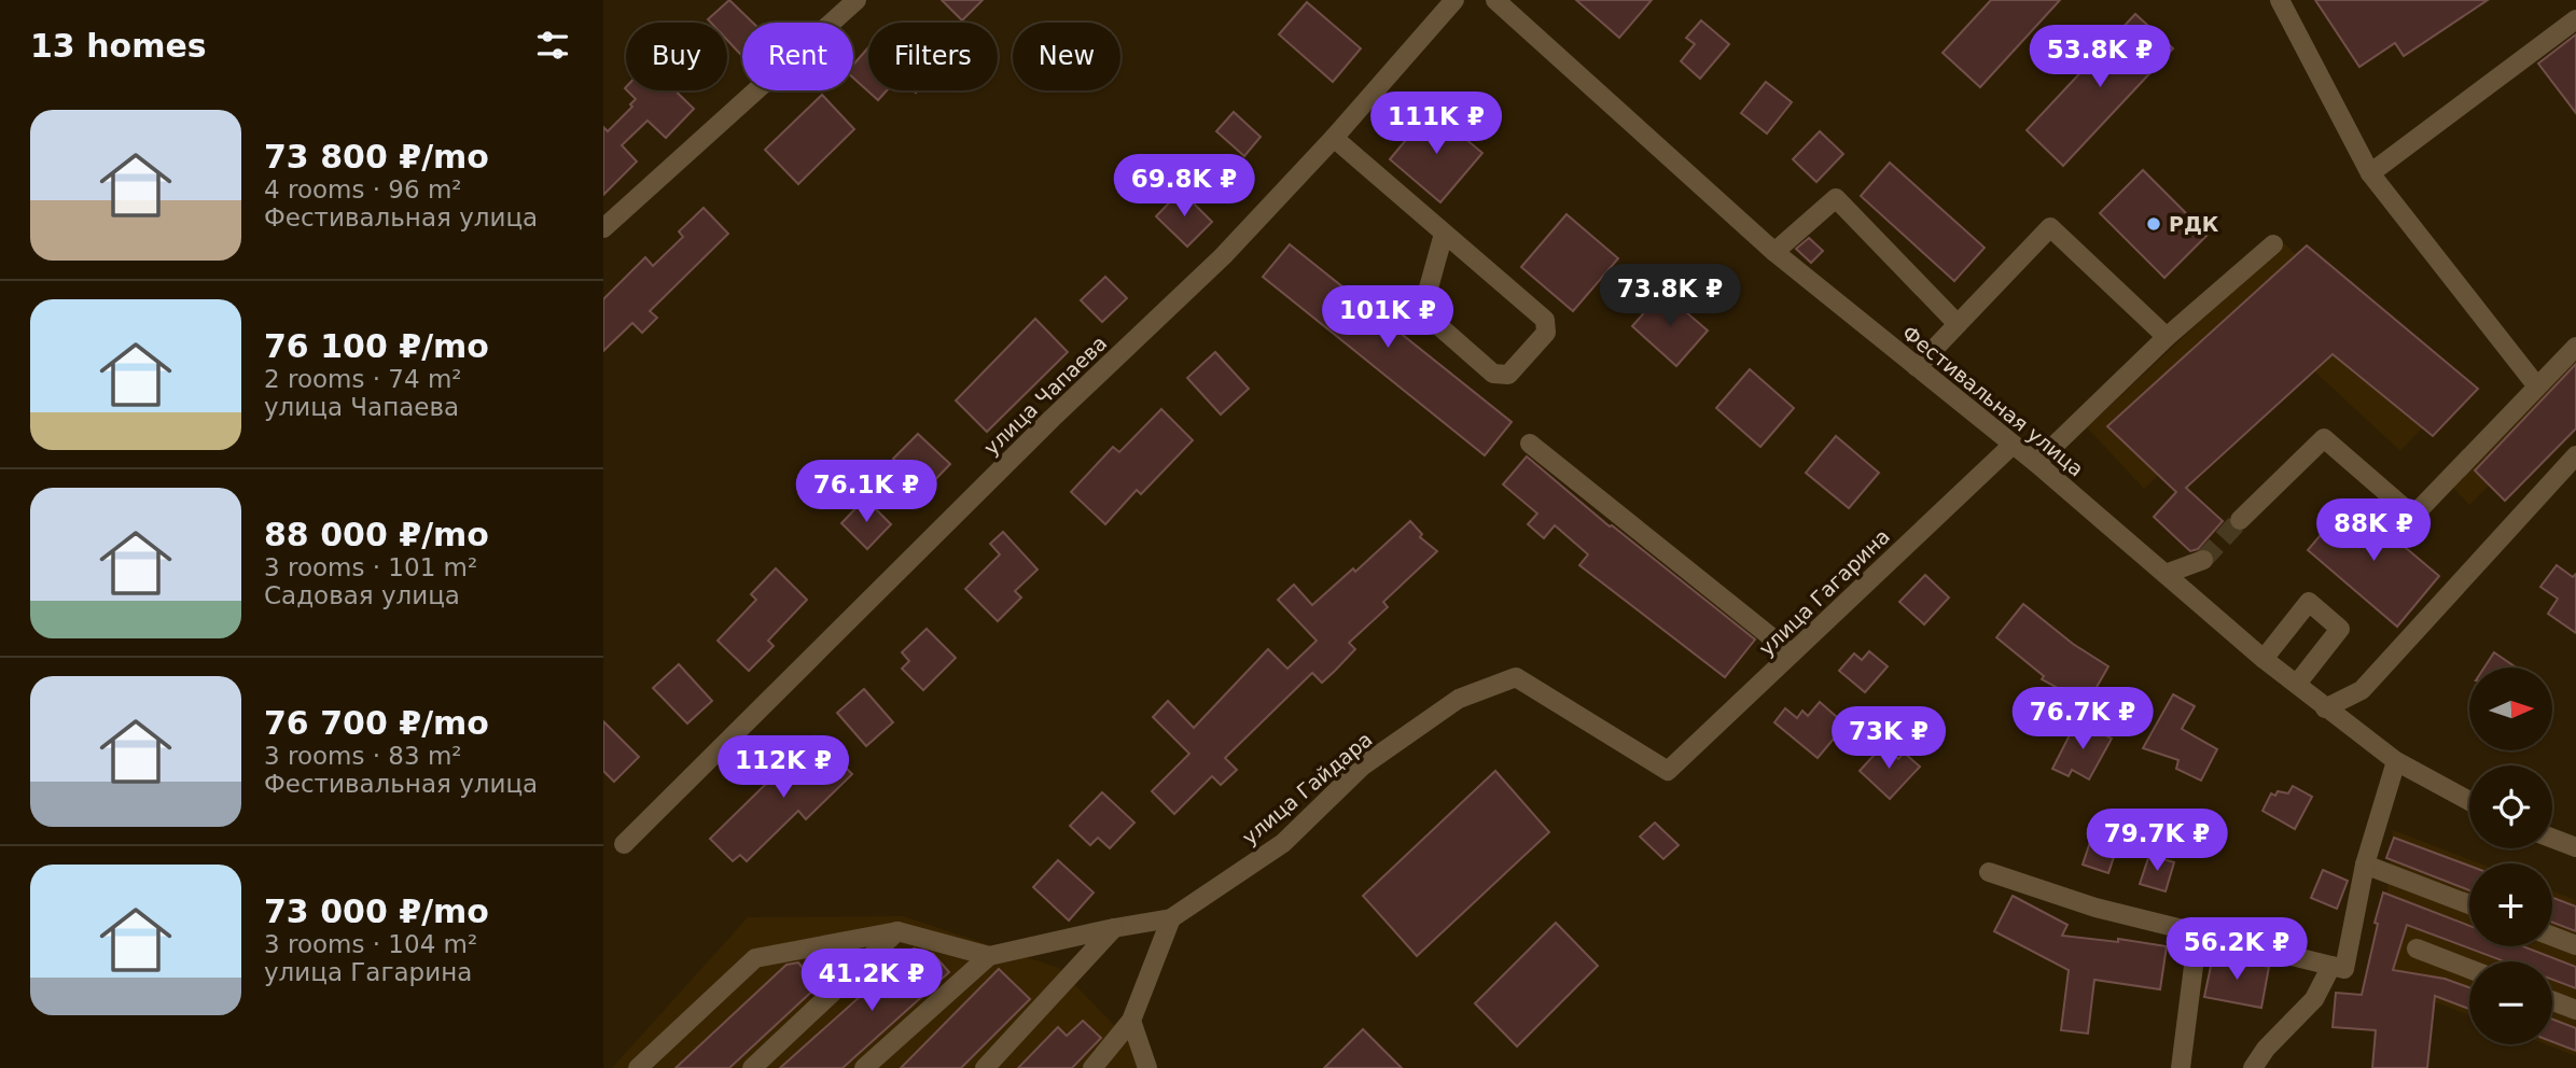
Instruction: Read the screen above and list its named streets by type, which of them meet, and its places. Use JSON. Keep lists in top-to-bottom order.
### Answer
{
  "streets": {
    "street": [
      "улица Чапаева",
      "Фестивальная улица",
      "улица Гагарина",
      "улица Гайдара"
    ]
  },
  "crossings": [
    ["Фестивальная улица", "улица Гагарина"],
    ["улица Гагарина", "улица Гайдара"]
  ],
  "places": ["РДК"],
  "north": "right",
  "page": {
    "heading": "13 homes",
    "chip": [
      "Buy",
      "Rent",
      "Filters",
      "New"
    ],
    "price": [
      "53.8K ₽",
      "111K ₽",
      "69.8K ₽",
      "73.8K ₽",
      "101K ₽",
      "76.1K ₽",
      "88K ₽",
      "76.7K ₽",
      "73K ₽",
      "112K ₽",
      "79.7K ₽",
      "56.2K ₽",
      "41.2K ₽"
    ],
    "list": [
      {
        "name": "73 800 ₽/mo",
        "note": "4 rooms · 96 m² · Фестивальная улица"
      },
      {
        "name": "76 100 ₽/mo",
        "note": "2 rooms · 74 m² · улица Чапаева"
      },
      {
        "name": "88 000 ₽/mo",
        "note": "3 rooms · 101 m² · Садовая улица"
      },
      {
        "name": "76 700 ₽/mo",
        "note": "3 rooms · 83 m² · Фестивальная улица"
      },
      {
        "name": "73 000 ₽/mo",
        "note": "3 rooms · 104 m² · улица Гагарина"
      }
    ],
    "map_buttons": ["+", "−"]
  }
}
